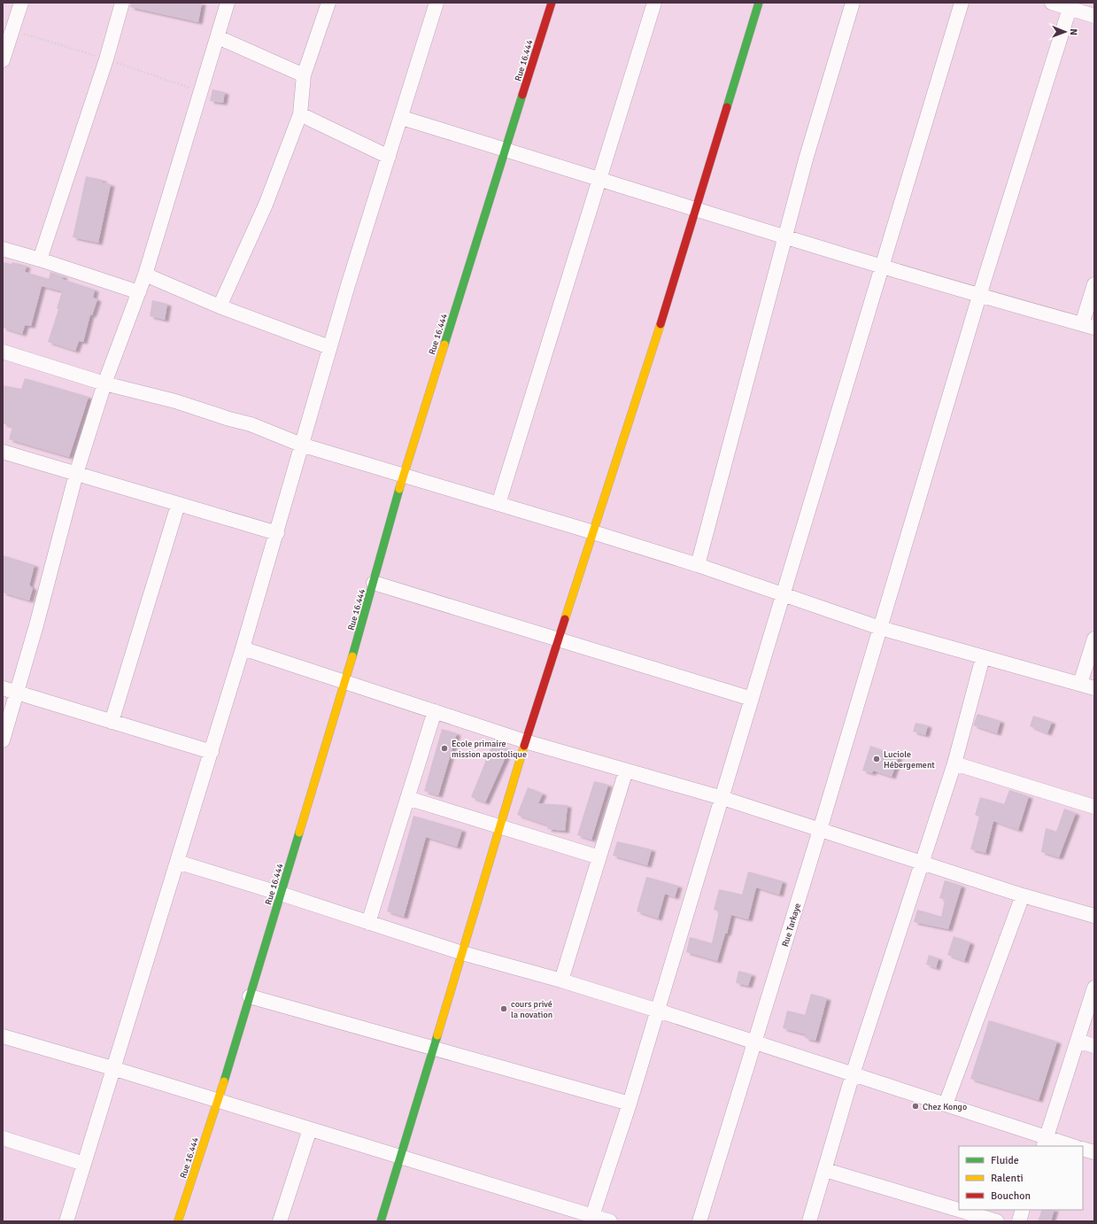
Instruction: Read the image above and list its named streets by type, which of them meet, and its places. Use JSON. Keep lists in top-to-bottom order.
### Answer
{
  "streets": {
    "street": ["Rue 16.444", "Rue Tarkaye"]
  },
  "places": [
    "Ecole primaire mission apostolique",
    "Luciole Hébergement",
    "cours privé la novation",
    "Chez Kongo"
  ],
  "legend": ["Fluide", "Ralenti", "Bouchon"],
  "north": "right"
}
